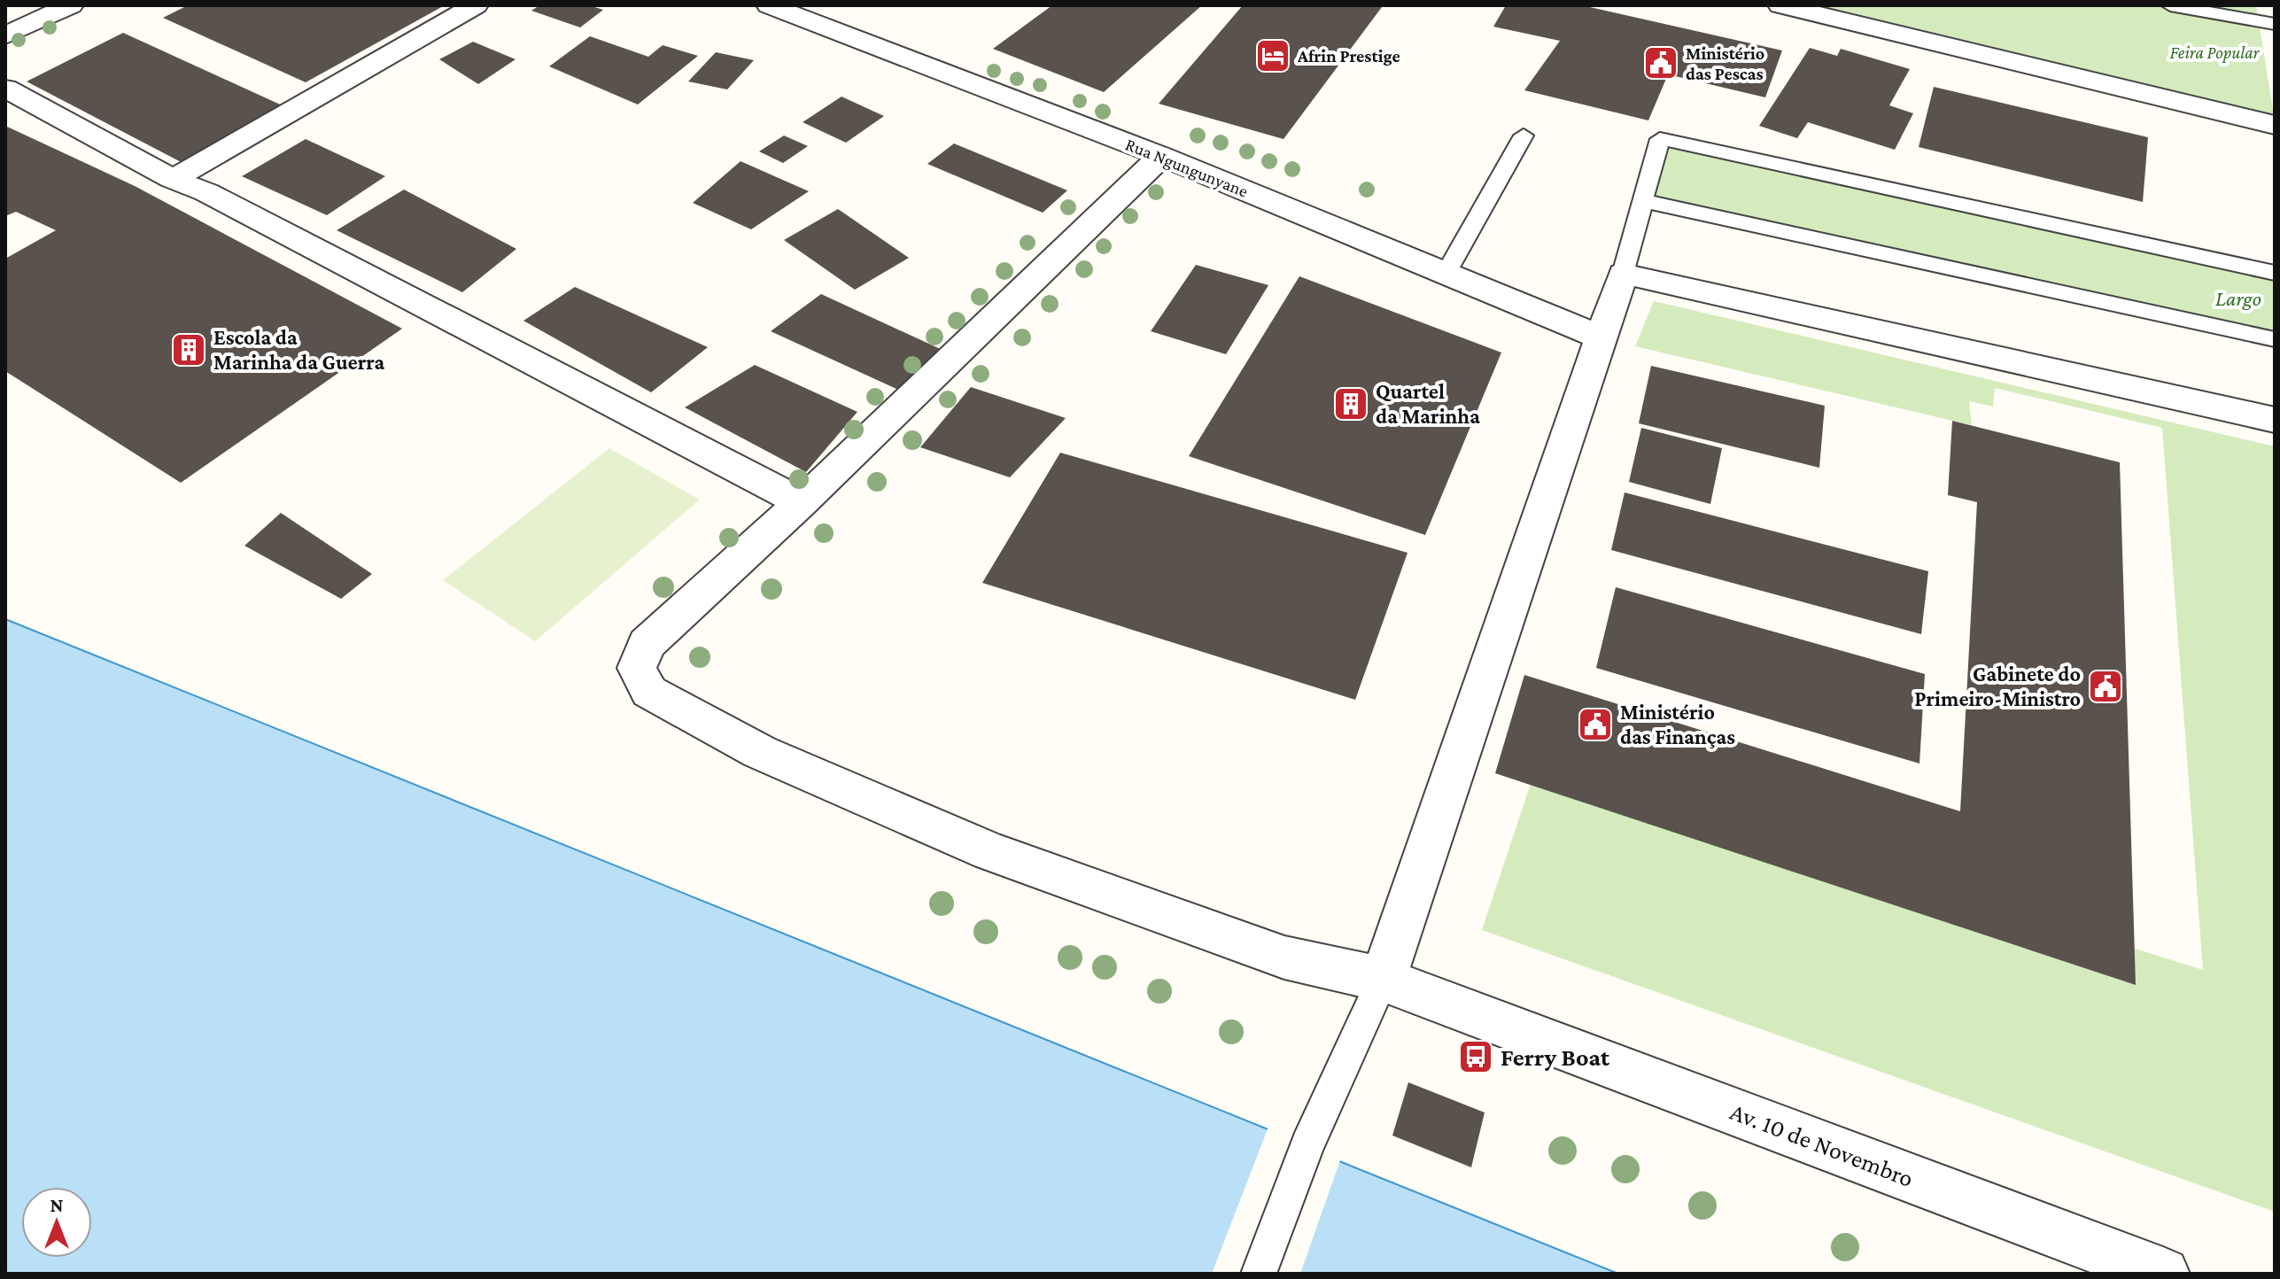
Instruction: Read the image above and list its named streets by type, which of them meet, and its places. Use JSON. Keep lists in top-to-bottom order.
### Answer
{
  "streets": {
    "street": ["Rua Ngungunyane", "Av. 10 de Novembro"]
  },
  "crossings": [
    ["Rua Ngungunyane", "Av. 10 de Novembro"]
  ],
  "parks": ["Feira Popular", "Largo"],
  "places": {
    "hotel": ["Afrin Prestige"],
    "public building": ["Ministério das Pescas", "Gabinete do Primeiro-Ministro", "Ministério das Finanças"],
    "building": ["Escola da Marinha da Guerra", "Quartel da Marinha"],
    "bus stop": ["Ferry Boat"]
  },
  "north": "top"
}
